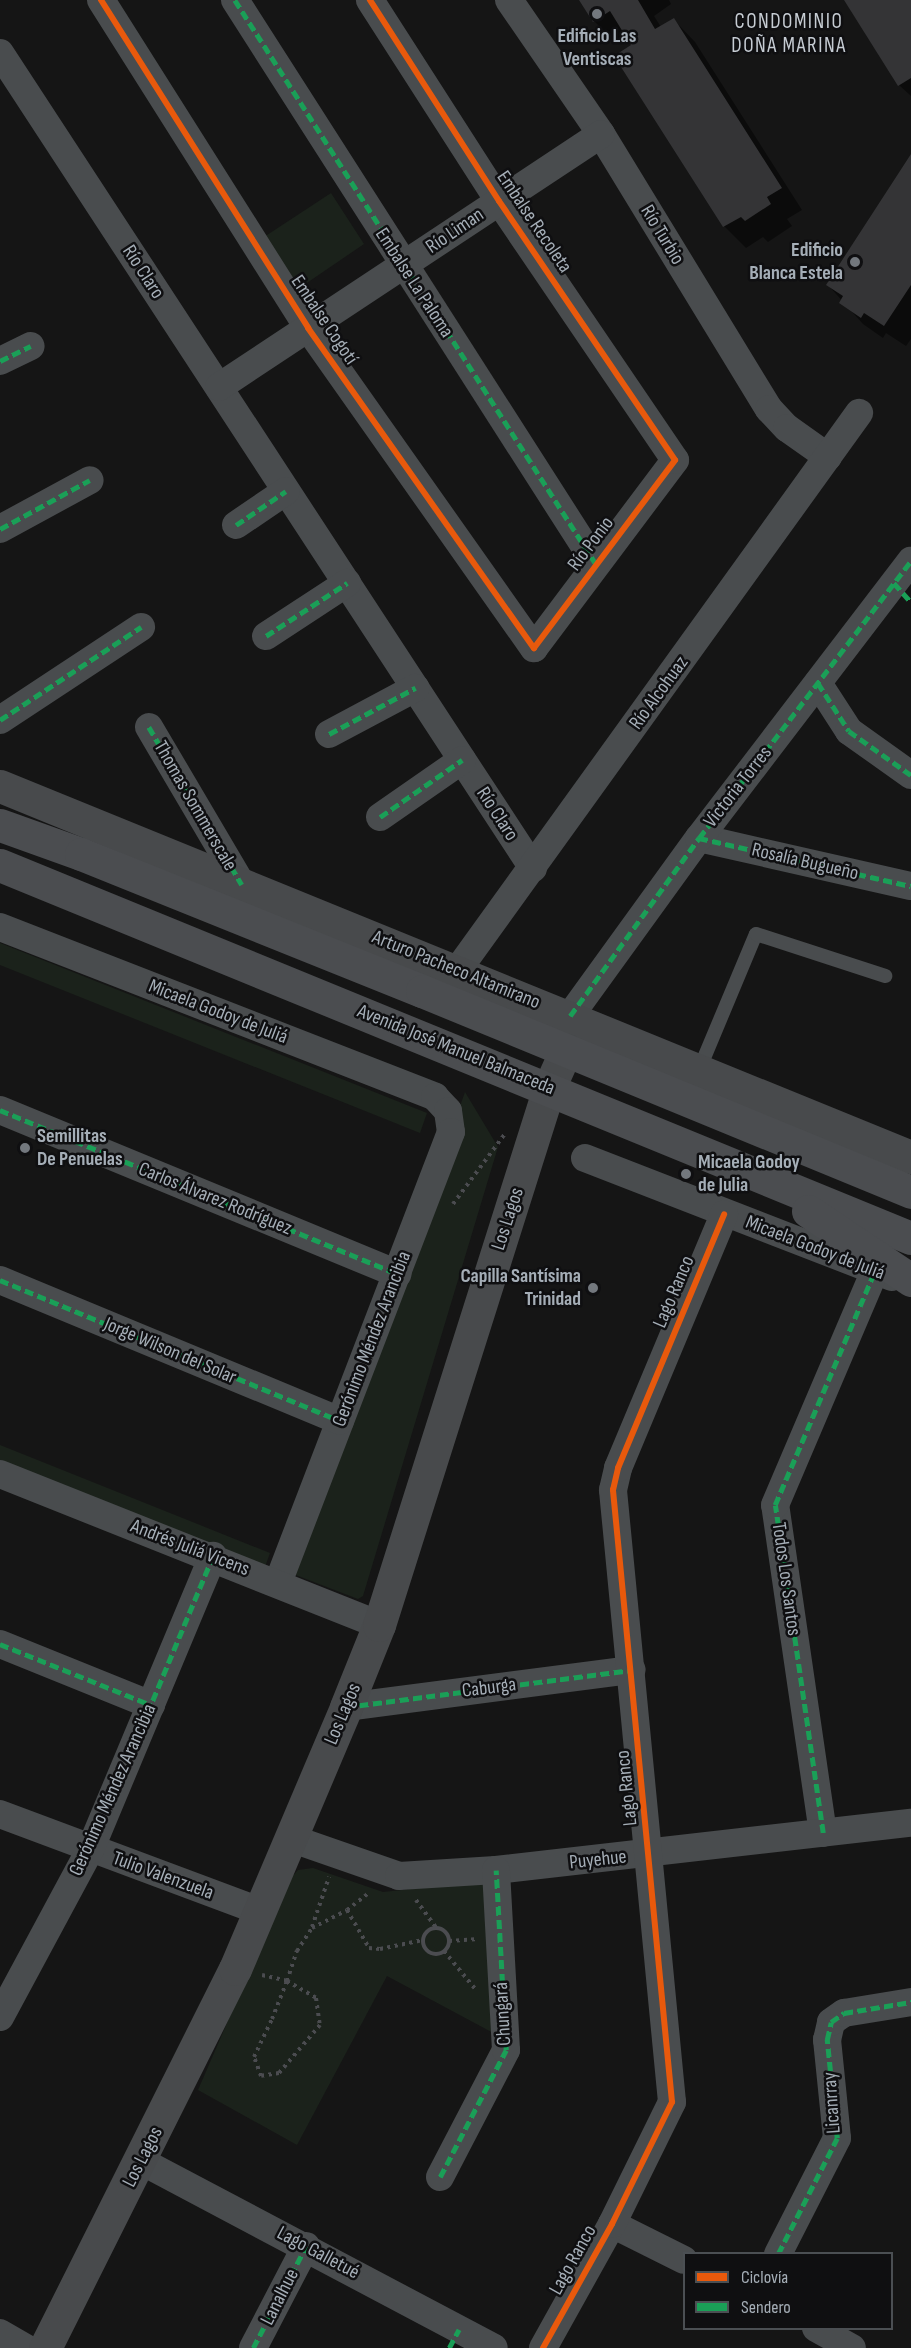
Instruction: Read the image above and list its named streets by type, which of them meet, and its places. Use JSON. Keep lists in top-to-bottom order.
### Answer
{
  "streets": {
    "main road": ["Arturo Pacheco Altamirano", "Avenida José Manuel Balmaceda", "Los Lagos"],
    "street": [
      "Embalse Recoleta",
      "Río Liman",
      "Río Turbio",
      "Río Claro",
      "Embalse La Paloma",
      "Embalse Cogotí",
      "Río Ponio",
      "Río Alcohuaz",
      "Victoria Torres",
      "Thomas Sommerscale",
      "Rosalía Bugueño",
      "Micaela Godoy de Juliá",
      "Carlos Álvarez Rodríguez",
      "Lago Ranco",
      "Gerónimo Méndez Arancibia",
      "Jorge Wilson del Solar",
      "Andrés Juliá Vicens",
      "Todos Los Santos",
      "Caburga",
      "Puyehue",
      "Tulio Valenzuela",
      "Chungará",
      "Licanrray",
      "Lago Galletué",
      "Lanalhue"
    ]
  },
  "crossings": [
    ["Embalse Recoleta", "Río Liman"],
    ["Embalse Recoleta", "Río Ponio"],
    ["Río Liman", "Río Turbio"],
    ["Río Liman", "Río Claro"],
    ["Río Liman", "Embalse La Paloma"],
    ["Río Liman", "Embalse Cogotí"],
    ["Río Turbio", "Río Alcohuaz"],
    ["Río Claro", "Río Alcohuaz"],
    ["Embalse La Paloma", "Río Ponio"],
    ["Embalse Cogotí", "Río Ponio"],
    ["Río Alcohuaz", "Arturo Pacheco Altamirano"],
    ["Victoria Torres", "Rosalía Bugueño"],
    ["Victoria Torres", "Arturo Pacheco Altamirano"],
    ["Thomas Sommerscale", "Arturo Pacheco Altamirano"],
    ["Micaela Godoy de Juliá", "Lago Ranco"],
    ["Micaela Godoy de Juliá", "Gerónimo Méndez Arancibia"],
    ["Micaela Godoy de Juliá", "Todos Los Santos"],
    ["Avenida José Manuel Balmaceda", "Los Lagos"],
    ["Carlos Álvarez Rodríguez", "Gerónimo Méndez Arancibia"],
    ["Los Lagos", "Andrés Juliá Vicens"],
    ["Los Lagos", "Caburga"],
    ["Los Lagos", "Puyehue"],
    ["Los Lagos", "Tulio Valenzuela"],
    ["Los Lagos", "Lago Galletué"],
    ["Lago Ranco", "Caburga"],
    ["Lago Ranco", "Puyehue"],
    ["Gerónimo Méndez Arancibia", "Jorge Wilson del Solar"],
    ["Gerónimo Méndez Arancibia", "Andrés Juliá Vicens"],
    ["Gerónimo Méndez Arancibia", "Tulio Valenzuela"],
    ["Todos Los Santos", "Puyehue"],
    ["Puyehue", "Chungará"],
    ["Lago Galletué", "Lanalhue"]
  ],
  "districts": ["CONDOMINIO DOÑA MARINA"],
  "places": [
    "Edificio Las Ventiscas",
    "Edificio Blanca Estela",
    "Semillitas De Penuelas",
    "Micaela Godoy de Julia",
    "Capilla Santísima Trinidad"
  ],
  "legend": ["Ciclovía", "Sendero"]
}
